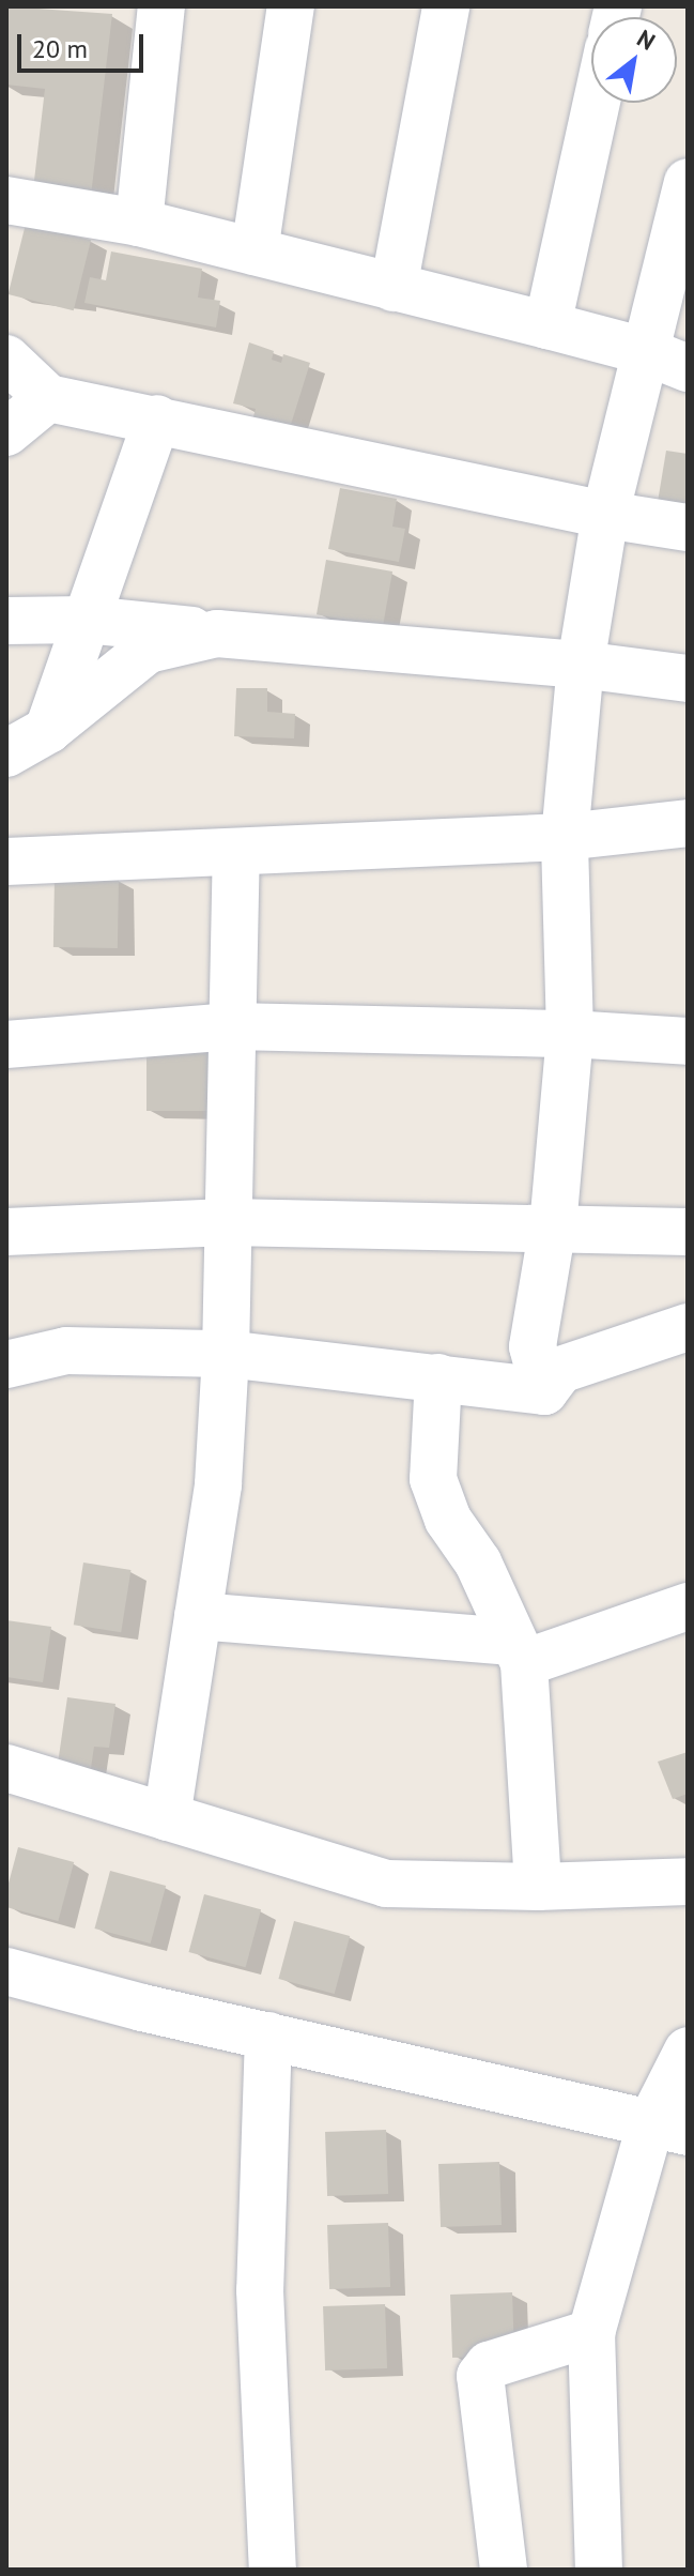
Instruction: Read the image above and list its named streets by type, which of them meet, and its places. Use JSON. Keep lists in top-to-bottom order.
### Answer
{
  "scale_bar": "20 m",
  "north": "top right"
}
